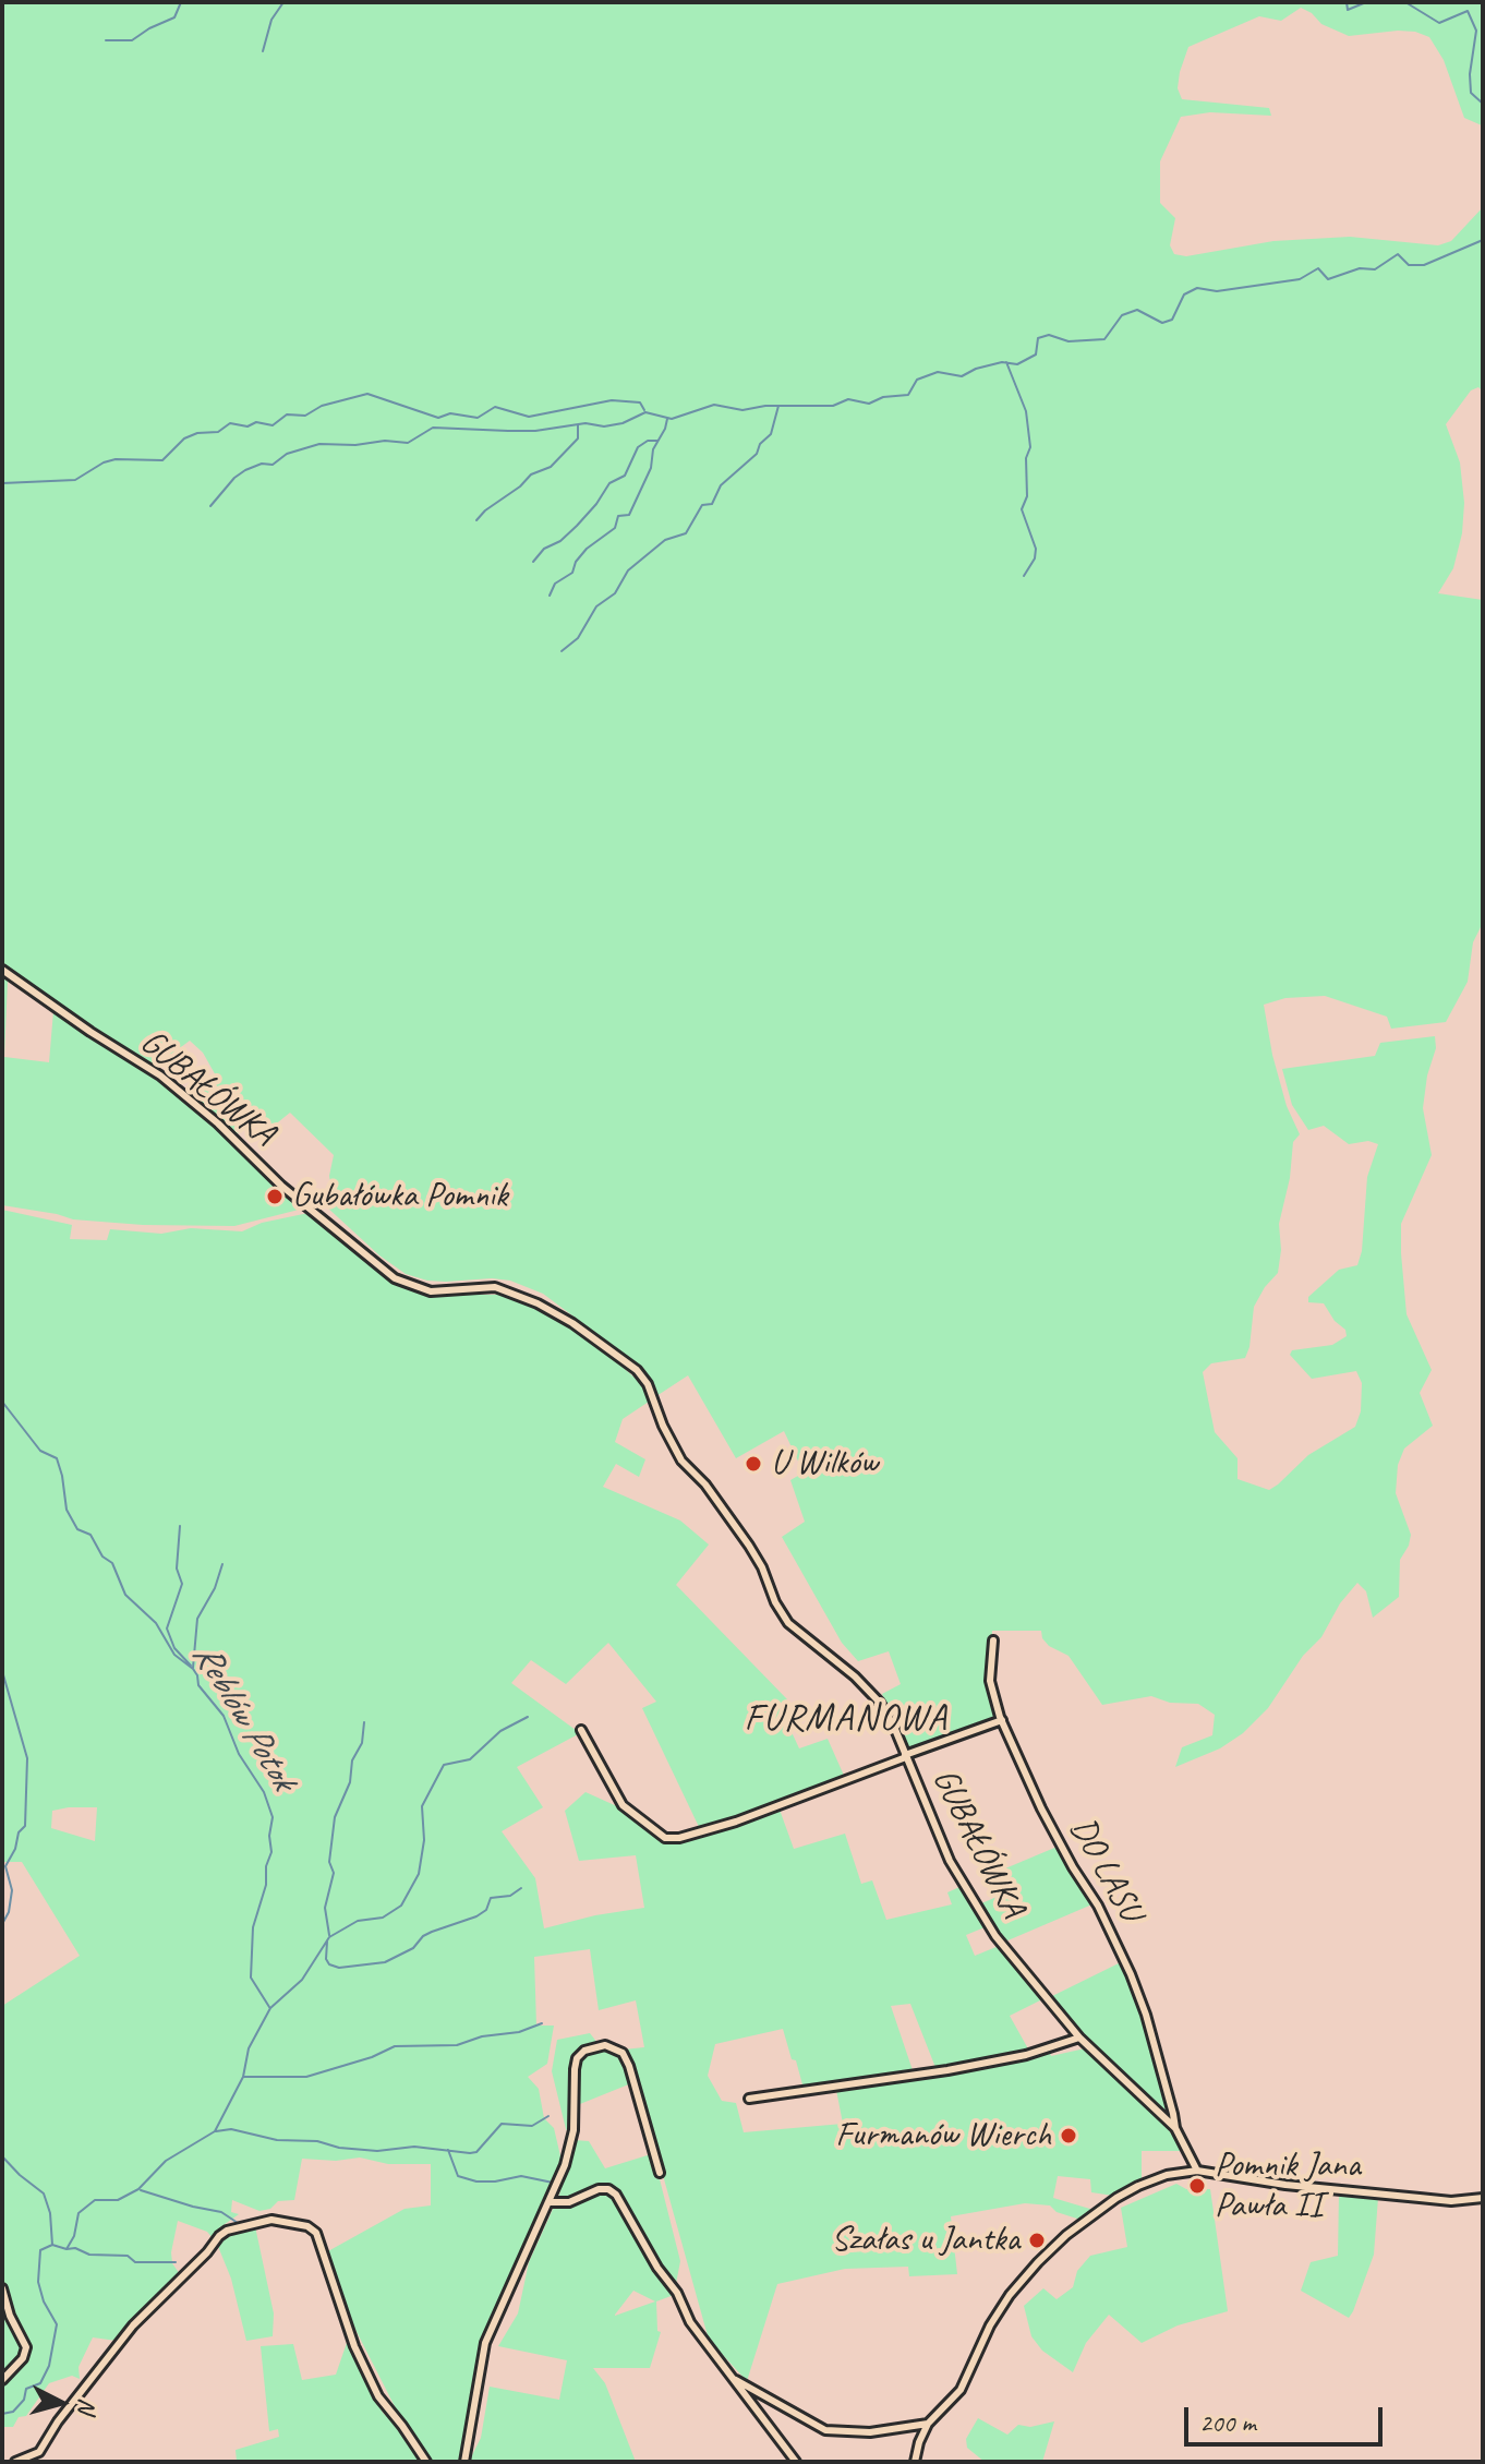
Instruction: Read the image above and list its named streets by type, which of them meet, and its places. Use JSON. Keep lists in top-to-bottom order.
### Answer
{
  "streets": {
    "street": ["GUBAŁÓWKA", "DO LASU"]
  },
  "crossings": [
    ["GUBAŁÓWKA", "DO LASU"]
  ],
  "districts": ["FURMANOWA"],
  "water": ["Reblów Potok"],
  "places": [
    "Gubałówka Pomnik",
    "U Wilków",
    "Furmanów Wierch",
    "Pomnik Jana Pawła II",
    "Szałas u Jantka"
  ],
  "scale_bar": "200 m",
  "north": "right"
}
